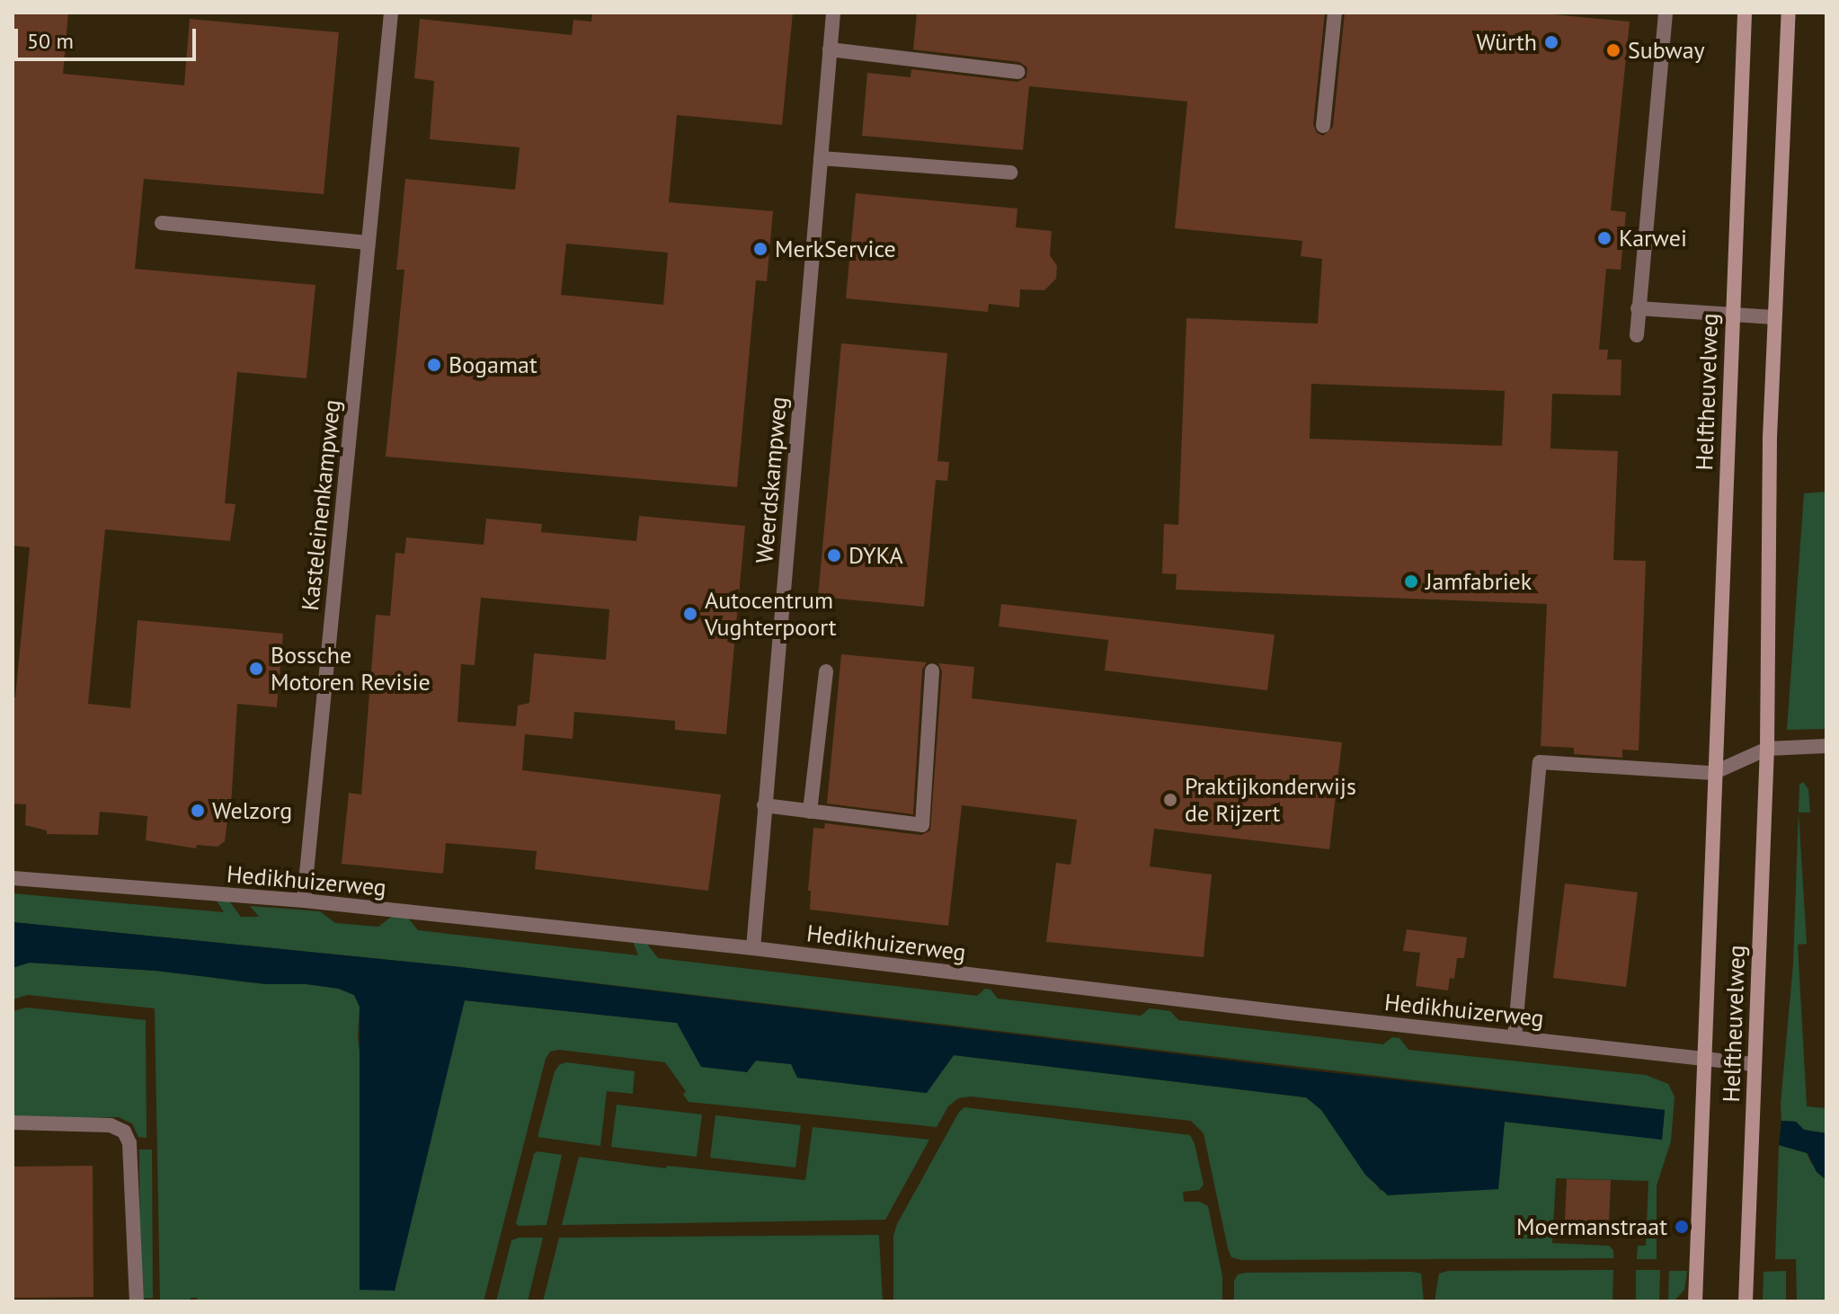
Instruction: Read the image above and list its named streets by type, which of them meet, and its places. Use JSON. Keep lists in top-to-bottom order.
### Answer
{
  "streets": {
    "main road": ["Helftheuvelweg"],
    "street": ["Weerdskampweg", "Kasteleinenkampweg", "Hedikhuizerweg"]
  },
  "crossings": [
    ["Helftheuvelweg", "Hedikhuizerweg"],
    ["Weerdskampweg", "Hedikhuizerweg"],
    ["Kasteleinenkampweg", "Hedikhuizerweg"]
  ],
  "places": [
    "Würth",
    "Subway",
    "Karwei",
    "MerkService",
    "Bogamat",
    "DYKA",
    "Jamfabriek",
    "Autocentrum Vughterpoort",
    "Bossche Motoren Revisie",
    "Praktijkonderwijs de Rijzert",
    "Welzorg",
    "Moermanstraat"
  ],
  "scale_bar": "50 m"
}
